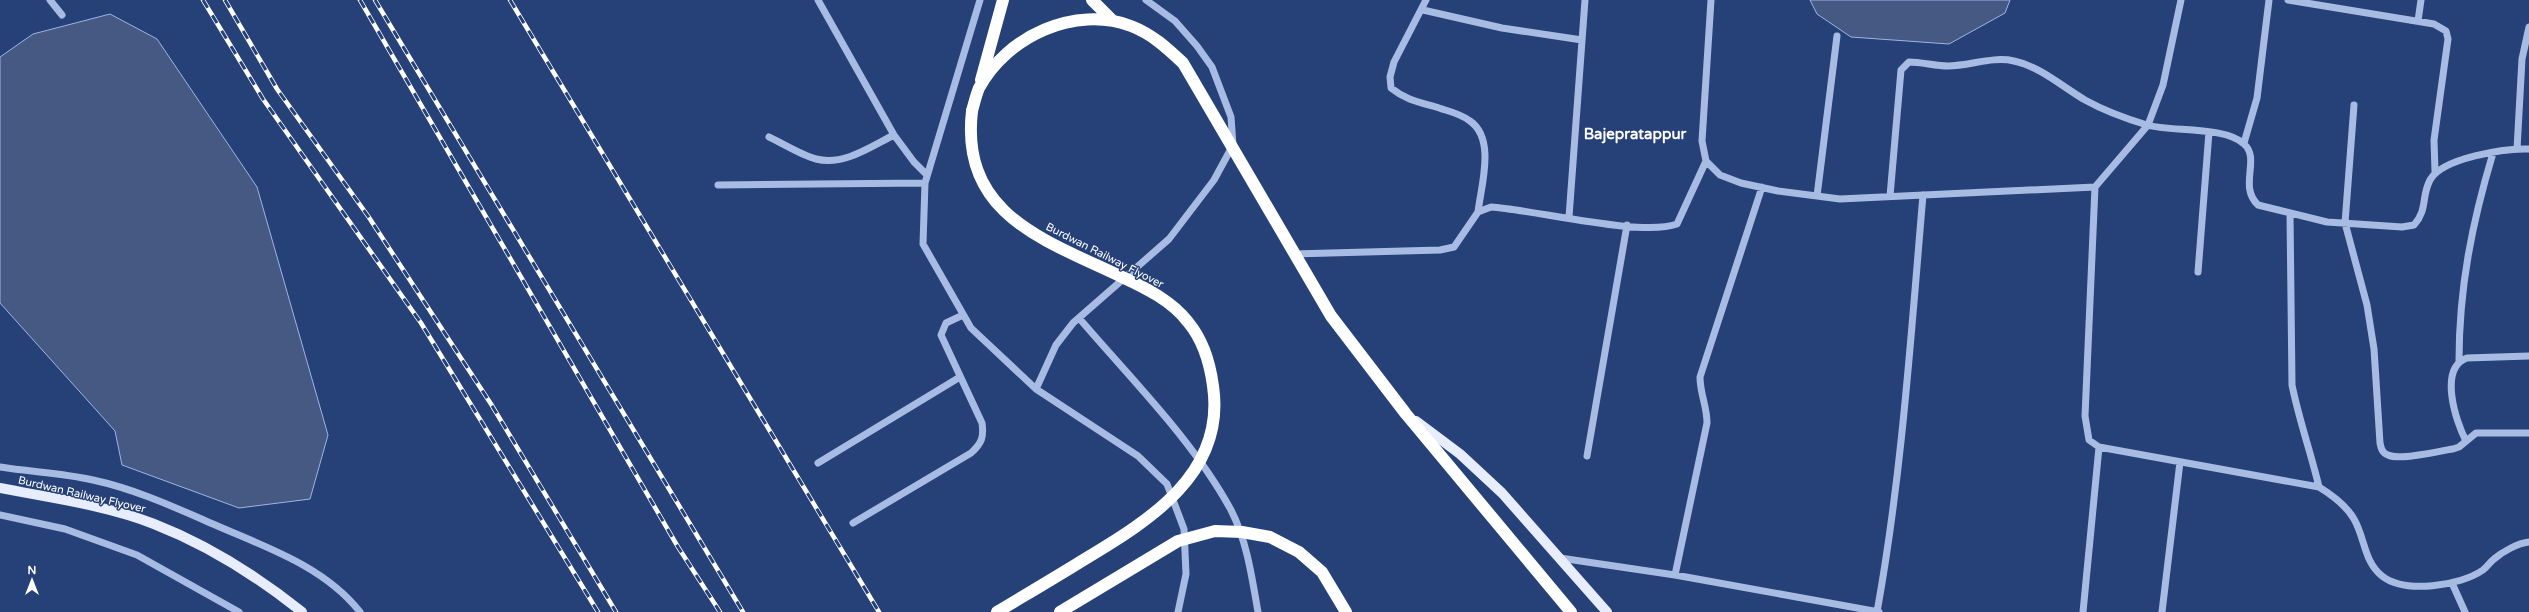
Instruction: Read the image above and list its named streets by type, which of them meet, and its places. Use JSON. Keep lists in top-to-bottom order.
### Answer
{
  "streets": {
    "highway": ["Burdwan Railway Flyover"]
  },
  "districts": ["Bajepratappur"],
  "north": "top"
}
